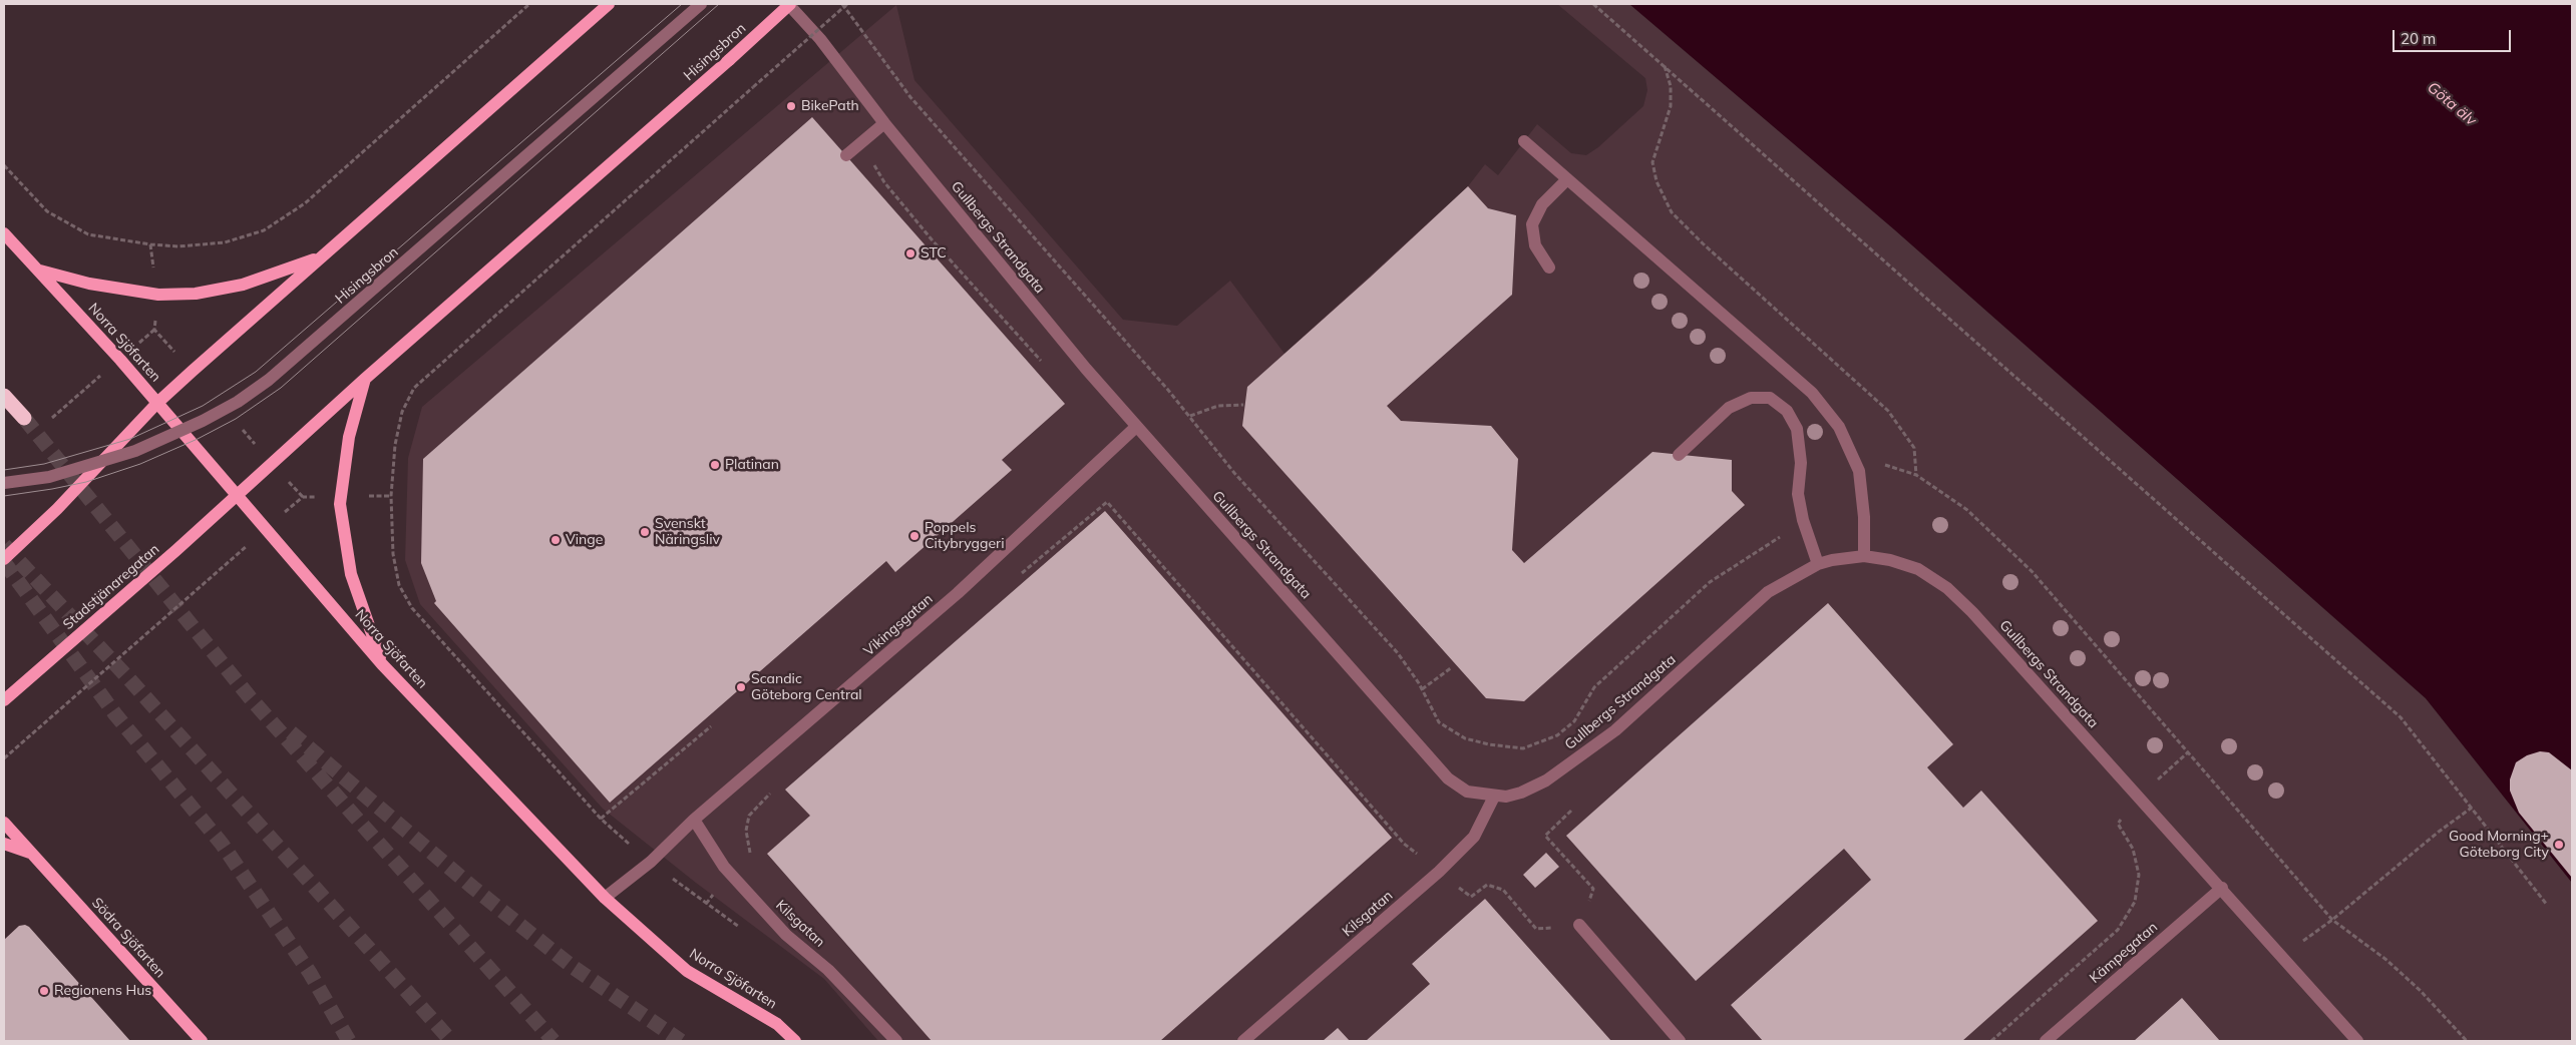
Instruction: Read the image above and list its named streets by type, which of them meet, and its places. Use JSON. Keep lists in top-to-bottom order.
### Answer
{
  "streets": {
    "main road": [
      "Hisingsbron",
      "Norra Sjöfarten",
      "Stadstjänaregatan",
      "Södra Sjöfarten"
    ],
    "street": [
      "Gullbergs Strandgata",
      "Vikingsgatan",
      "Kilsgatan",
      "Kämpegatan"
    ]
  },
  "crossings": [
    ["Hisingsbron", "Gullbergs Strandgata"],
    ["Hisingsbron", "Norra Sjöfarten"],
    ["Hisingsbron", "Stadstjänaregatan"],
    ["Gullbergs Strandgata", "Vikingsgatan"],
    ["Gullbergs Strandgata", "Kilsgatan"],
    ["Gullbergs Strandgata", "Kämpegatan"],
    ["Norra Sjöfarten", "Stadstjänaregatan"],
    ["Norra Sjöfarten", "Vikingsgatan"],
    ["Vikingsgatan", "Kilsgatan"]
  ],
  "water": ["Göta älv"],
  "places": [
    "BikePath",
    "STC",
    "Platinan",
    "Svenskt Näringsliv",
    "Poppels Citybryggeri",
    "Vinge",
    "Scandic Göteborg Central",
    "Good Morning+ Göteborg City",
    "Regionens Hus"
  ],
  "scale_bar": "20 m"
}
